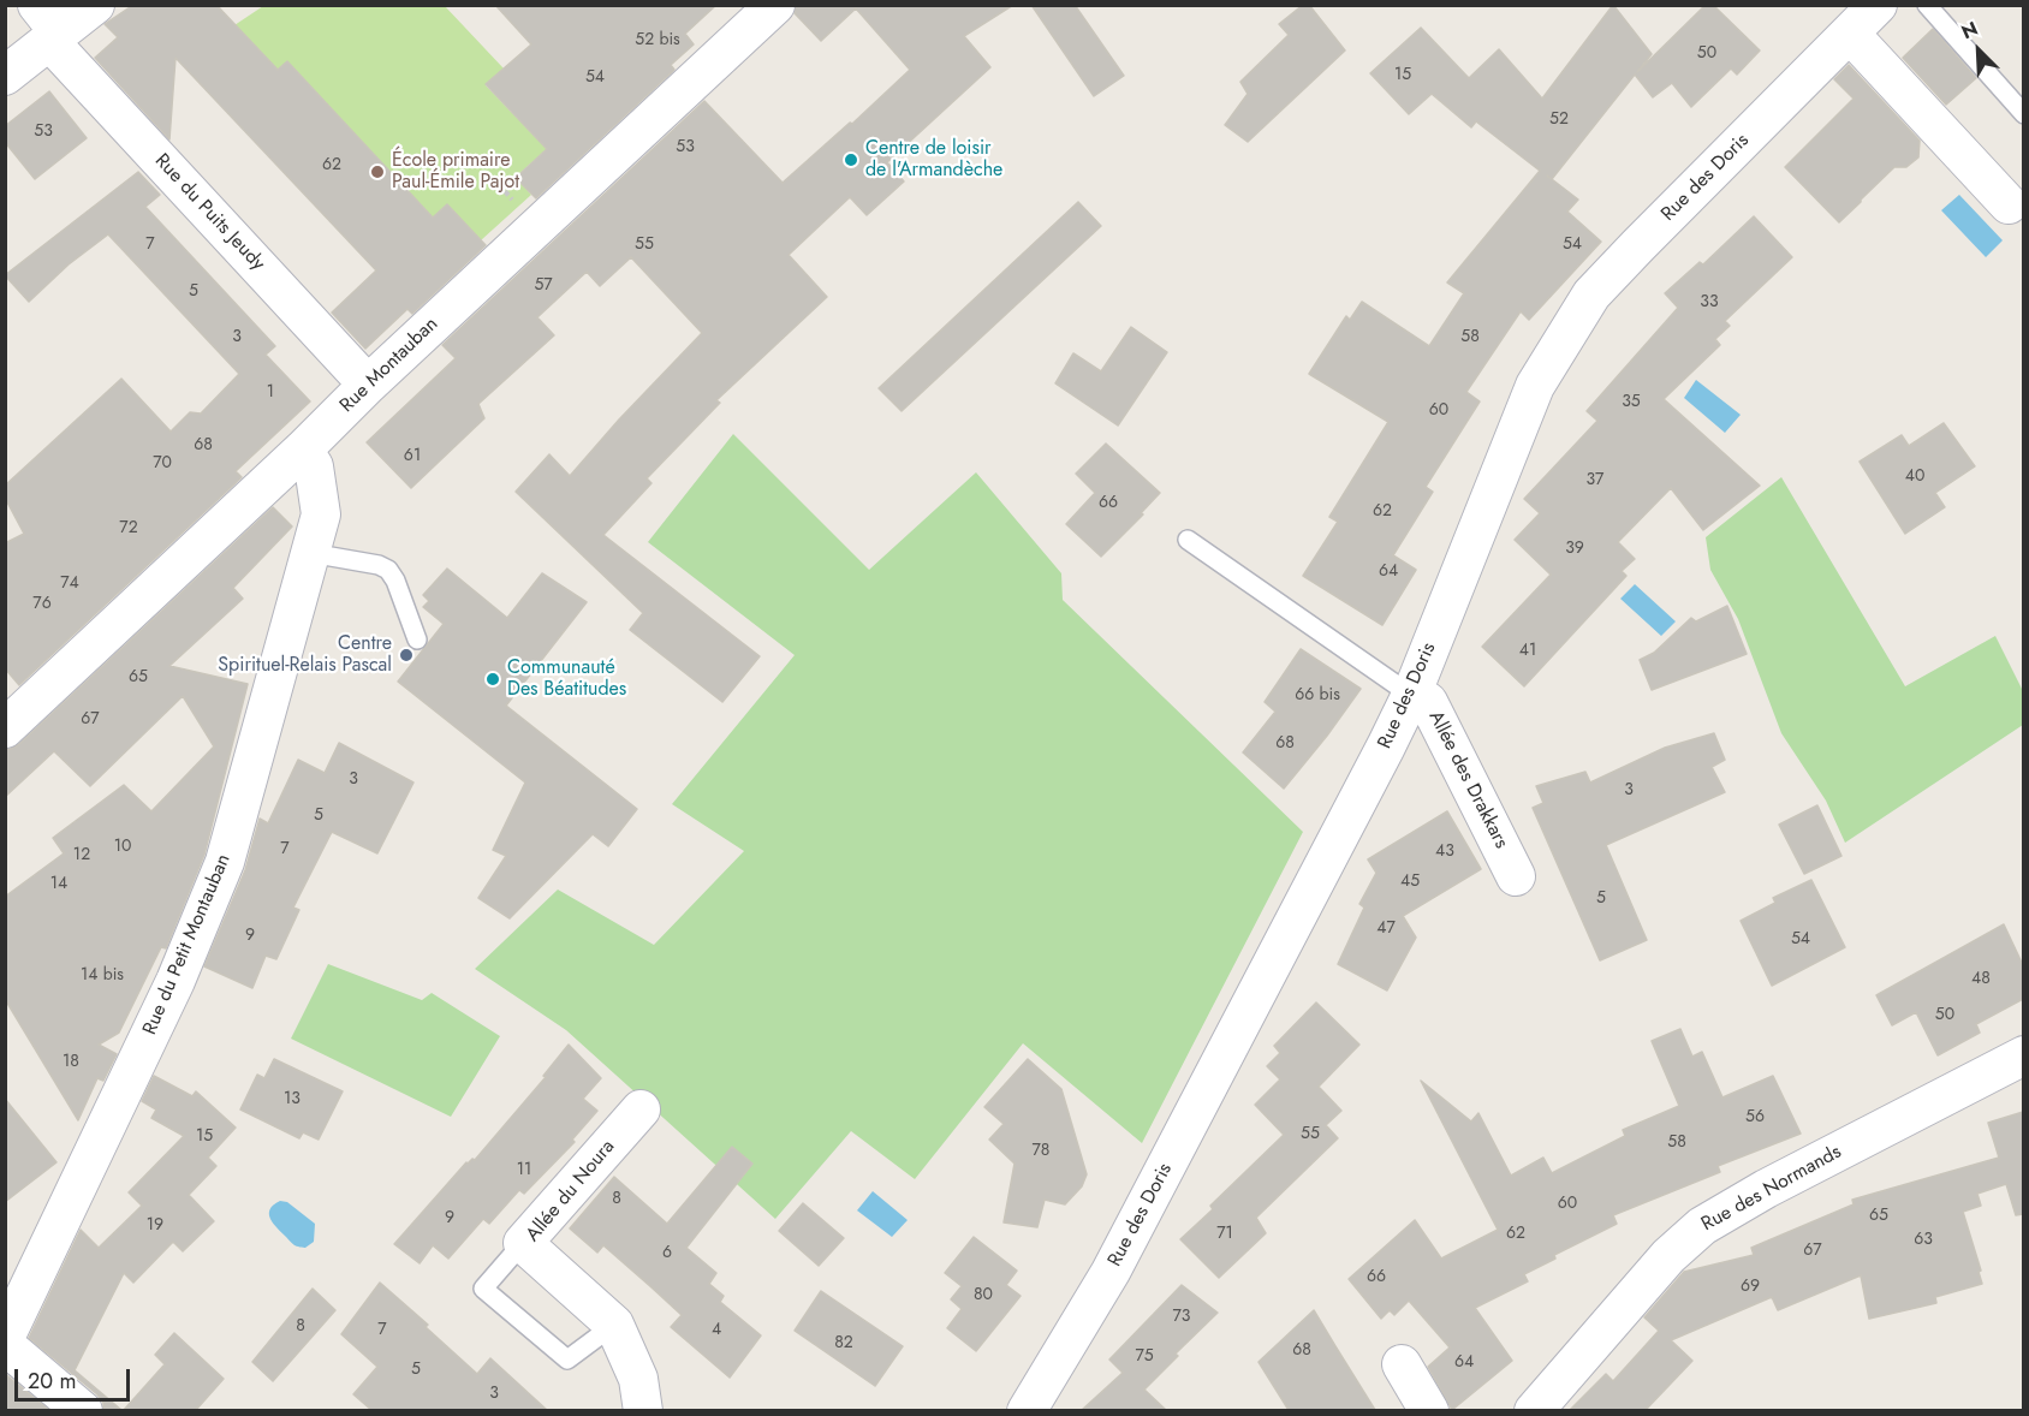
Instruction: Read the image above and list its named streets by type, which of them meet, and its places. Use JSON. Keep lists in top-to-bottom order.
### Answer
{
  "streets": {
    "street": [
      "Rue des Doris",
      "Rue du Puits Jeudy",
      "Rue Montauban",
      "Allée des Drakkars",
      "Rue du Petit Montauban",
      "Rue des Normands",
      "Allée du Noura"
    ]
  },
  "crossings": [
    ["Rue des Doris", "Allée des Drakkars"],
    ["Rue du Puits Jeudy", "Rue Montauban"],
    ["Rue Montauban", "Rue du Petit Montauban"]
  ],
  "places": [
    "Centre de loisir de l'Armandèche",
    "École primaire Paul-Émile Pajot",
    "Centre Spirituel-Relais Pascal",
    "Communauté Des Béatitudes"
  ],
  "house_numbers": [
    "52 bis",
    "50",
    "15",
    "54",
    "52",
    "53",
    "53",
    "62",
    "7",
    "55",
    "54",
    "57",
    "5",
    "33",
    "3",
    "58",
    "1",
    "35",
    "60",
    "68",
    "61",
    "70",
    "40",
    "37",
    "66",
    "62",
    "72",
    "39",
    "64",
    "74",
    "76",
    "41",
    "65",
    "66 bis",
    "67",
    "68",
    "3",
    "3",
    "5",
    "10",
    "7",
    "43",
    "12",
    "45",
    "14",
    "5",
    "47",
    "9",
    "54",
    "14 bis",
    "48",
    "50",
    "18",
    "13",
    "56",
    "55",
    "15",
    "58",
    "78",
    "11",
    "8",
    "60",
    "65",
    "9",
    "19",
    "71",
    "62",
    "63",
    "67",
    "6",
    "66",
    "69",
    "80",
    "73",
    "8",
    "7",
    "4",
    "82",
    "68",
    "75",
    "64",
    "5",
    "3"
  ],
  "scale_bar": "20 m",
  "north": "top left"
}
